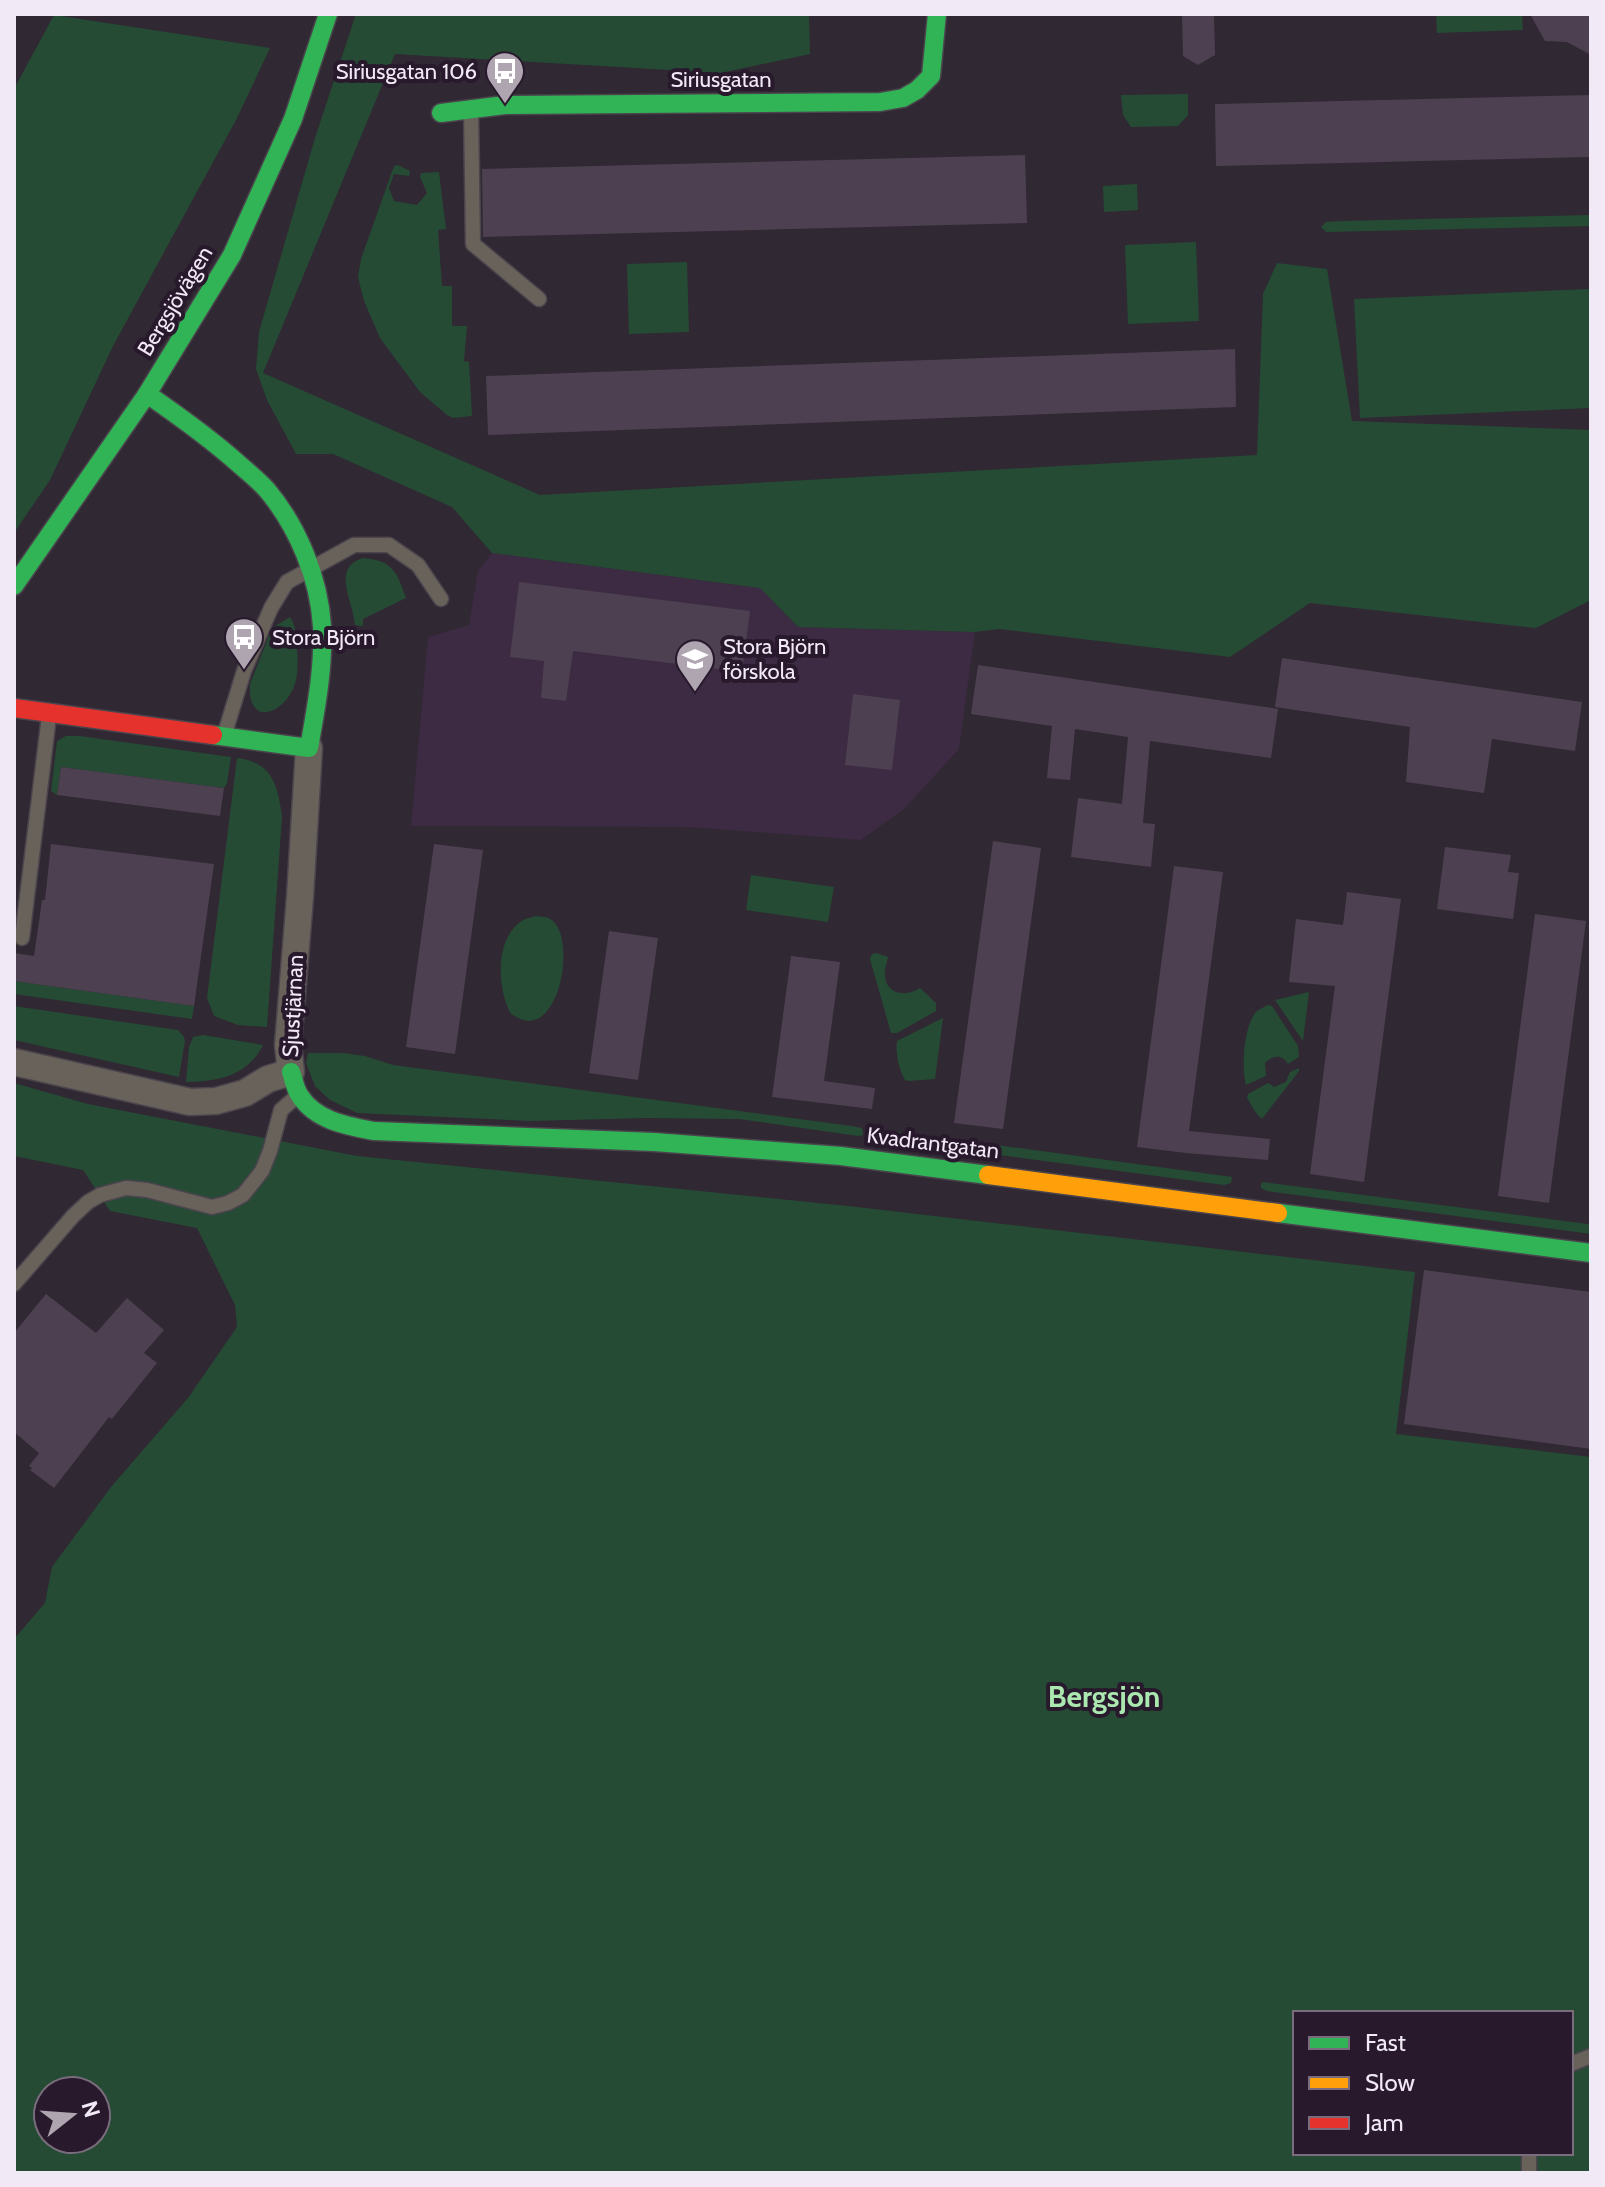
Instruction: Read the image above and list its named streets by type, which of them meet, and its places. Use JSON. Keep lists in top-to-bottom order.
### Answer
{
  "streets": {
    "street": [
      "Siriusgatan",
      "Bergsjövägen",
      "Sjustjärnan",
      "Kvadrantgatan"
    ]
  },
  "crossings": [
    ["Sjustjärnan", "Kvadrantgatan"]
  ],
  "districts": ["Bergsjön"],
  "places": {
    "bus stop": ["Siriusgatan 106", "Stora Björn"],
    "school or university": ["Stora Björn förskola"]
  },
  "legend": ["Fast", "Slow", "Jam"],
  "north": "right"
}
